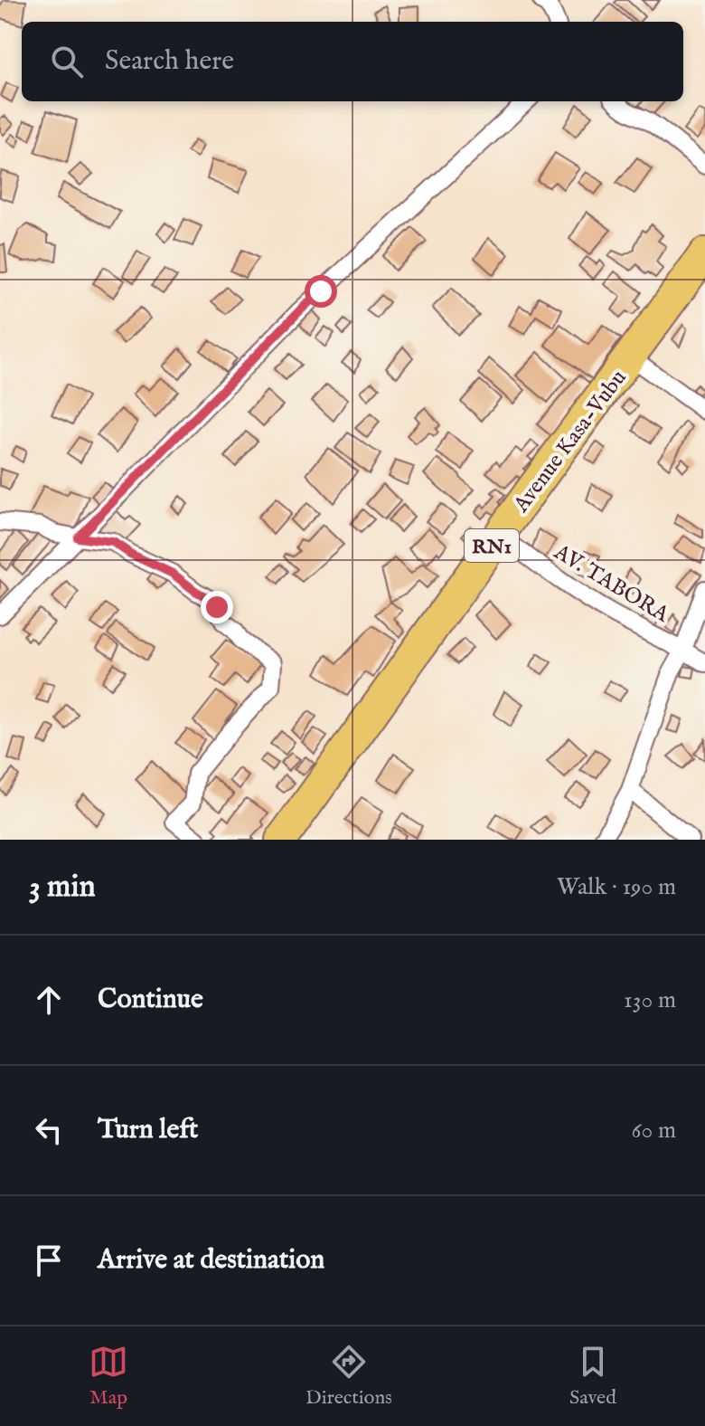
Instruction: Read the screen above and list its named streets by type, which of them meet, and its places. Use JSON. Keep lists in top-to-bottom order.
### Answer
{
  "streets": {
    "highway": ["Avenue Kasa-Vubu", "RN1"],
    "street": ["AV. TABORA"]
  },
  "crossings": [
    ["Avenue Kasa-Vubu", "AV. TABORA"]
  ],
  "page": {
    "search": "Search here",
    "heading": ["3 min", "Walk · 190 m"],
    "list": [
      ["Continue", "130 m"],
      ["Turn left", "60 m"],
      "Arrive at destination"
    ],
    "nav": ["Map", "Directions", "Saved"]
  }
}
